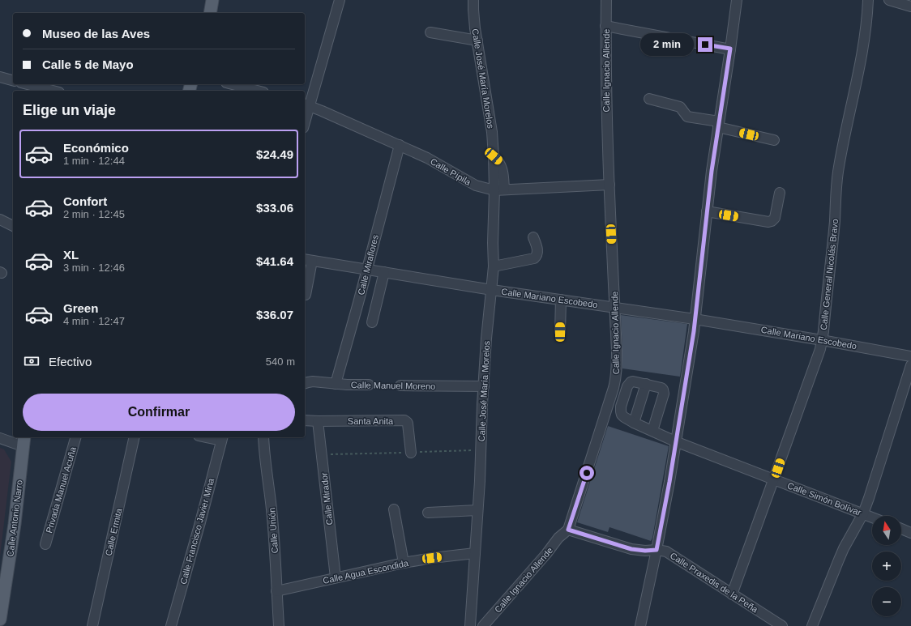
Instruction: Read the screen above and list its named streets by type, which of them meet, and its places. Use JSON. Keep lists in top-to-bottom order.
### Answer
{
  "streets": {
    "main road": ["Calle Antonio Narro"],
    "street": [
      "Calle Ignacio Allende",
      "Calle José María Morelos",
      "Calle Pípila",
      "Calle Miraflores",
      "Calle General Nicolás Bravo",
      "Calle Mariano Escobedo",
      "Calle Manuel Moreno",
      "Santa Anita",
      "Privada Manuel Acuña",
      "Calle Mirador",
      "Calle Simón Bolívar",
      "Calle Unión",
      "Calle Francisco Javier Mina",
      "Calle Ermita",
      "Calle Agua Escondida",
      "Calle Praxedis de la Peña"
    ]
  },
  "crossings": [
    ["Calle Ignacio Allende", "Calle Pípila"],
    ["Calle Ignacio Allende", "Calle Mariano Escobedo"],
    ["Calle Ignacio Allende", "Calle Praxedis de la Peña"],
    ["Calle José María Morelos", "Calle Pípila"],
    ["Calle José María Morelos", "Calle Mariano Escobedo"],
    ["Calle José María Morelos", "Calle Manuel Moreno"],
    ["Calle José María Morelos", "Calle Agua Escondida"],
    ["Calle Pípila", "Calle Miraflores"],
    ["Calle Miraflores", "Calle Mariano Escobedo"],
    ["Calle Miraflores", "Calle Manuel Moreno"],
    ["Calle General Nicolás Bravo", "Calle Mariano Escobedo"],
    ["Calle General Nicolás Bravo", "Calle Simón Bolívar"],
    ["Calle General Nicolás Bravo", "Calle Praxedis de la Peña"],
    ["Santa Anita", "Calle Mirador"],
    ["Calle Mirador", "Calle Agua Escondida"],
    ["Calle Unión", "Calle Agua Escondida"]
  ],
  "north": "top",
  "page": {
    "banner": ["Museo de las Aves", "Calle 5 de Mayo"],
    "bubble": "2 min",
    "heading": "Elige un viaje",
    "list": [
      {
        "name": "Económico",
        "note": "1 min · 12:44",
        "value": "$24.49"
      },
      {
        "name": "Confort",
        "note": "2 min · 12:45",
        "value": "$33.06"
      },
      {
        "name": "XL",
        "note": "3 min · 12:46",
        "value": "$41.64"
      },
      {
        "name": "Green",
        "note": "4 min · 12:47",
        "value": "$36.07"
      }
    ],
    "pay": ["Efectivo", "540 m"],
    "buttons": "Confirmar",
    "map_buttons": ["+", "−"]
  }
}
